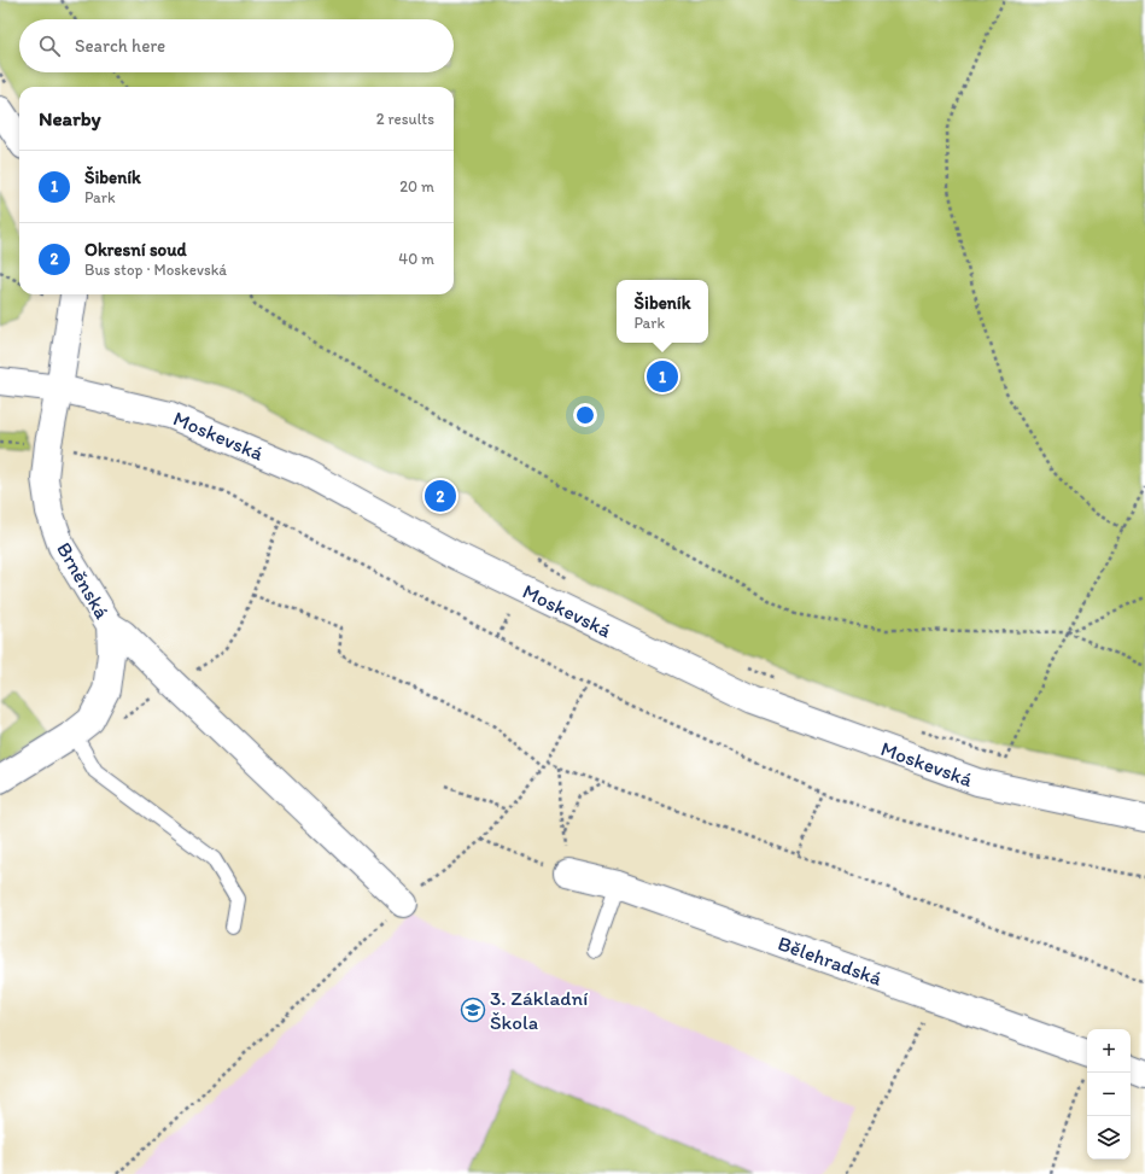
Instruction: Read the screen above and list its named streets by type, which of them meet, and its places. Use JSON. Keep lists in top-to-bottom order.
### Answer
{
  "streets": {
    "street": ["Moskevská", "Brněnská", "Bělehradská"]
  },
  "crossings": [
    ["Moskevská", "Brněnská"]
  ],
  "places": {
    "school or university": ["3. Základní Škola"]
  },
  "page": {
    "search": "Search here",
    "heading": ["Nearby", "2 results"],
    "list": [
      {
        "mark": "1",
        "name": "Šibeník",
        "note": "Park",
        "value": "20 m"
      },
      {
        "mark": "2",
        "name": "Okresní soud",
        "note": "Bus stop · Moskevská",
        "value": "40 m"
      }
    ],
    "popup": ["Šibeník", "Park"],
    "pins": ["1", "2"],
    "map_buttons": ["+", "−"]
  }
}
